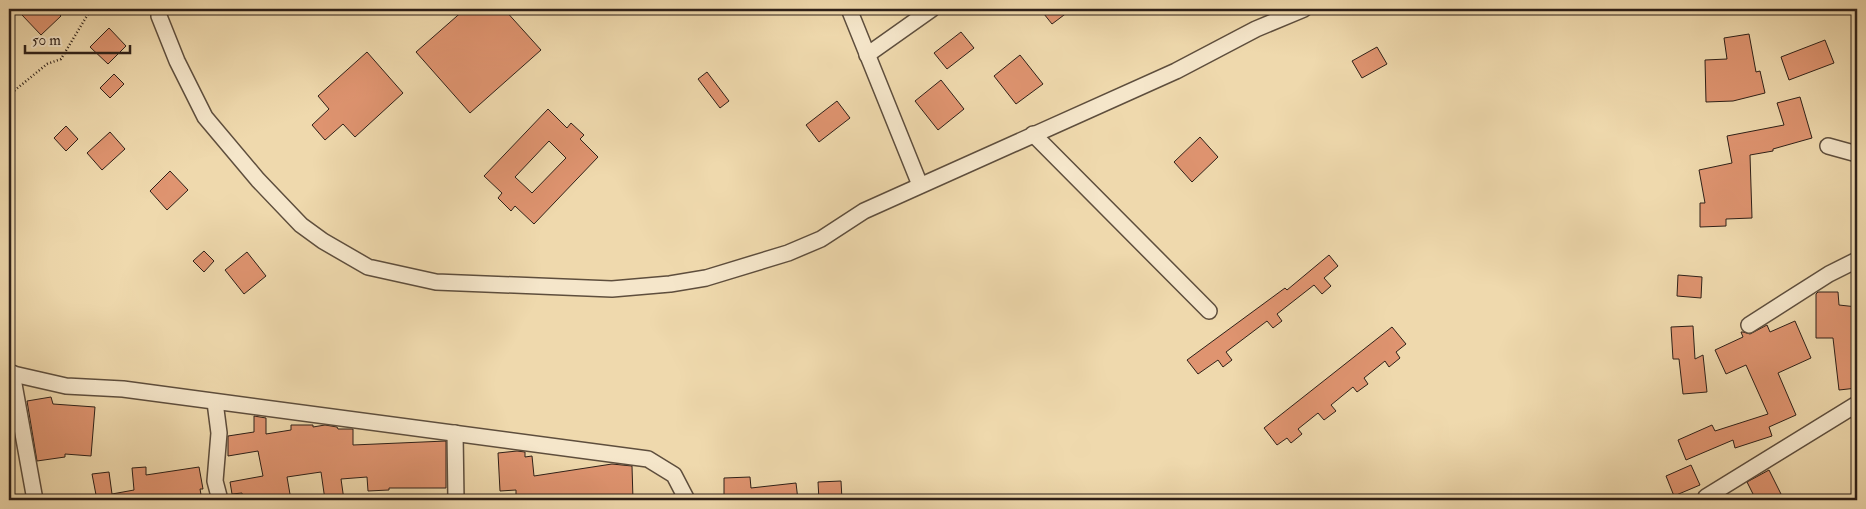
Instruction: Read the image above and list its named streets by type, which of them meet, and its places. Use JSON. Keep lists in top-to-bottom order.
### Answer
{
  "scale_bar": "50 m"
}
